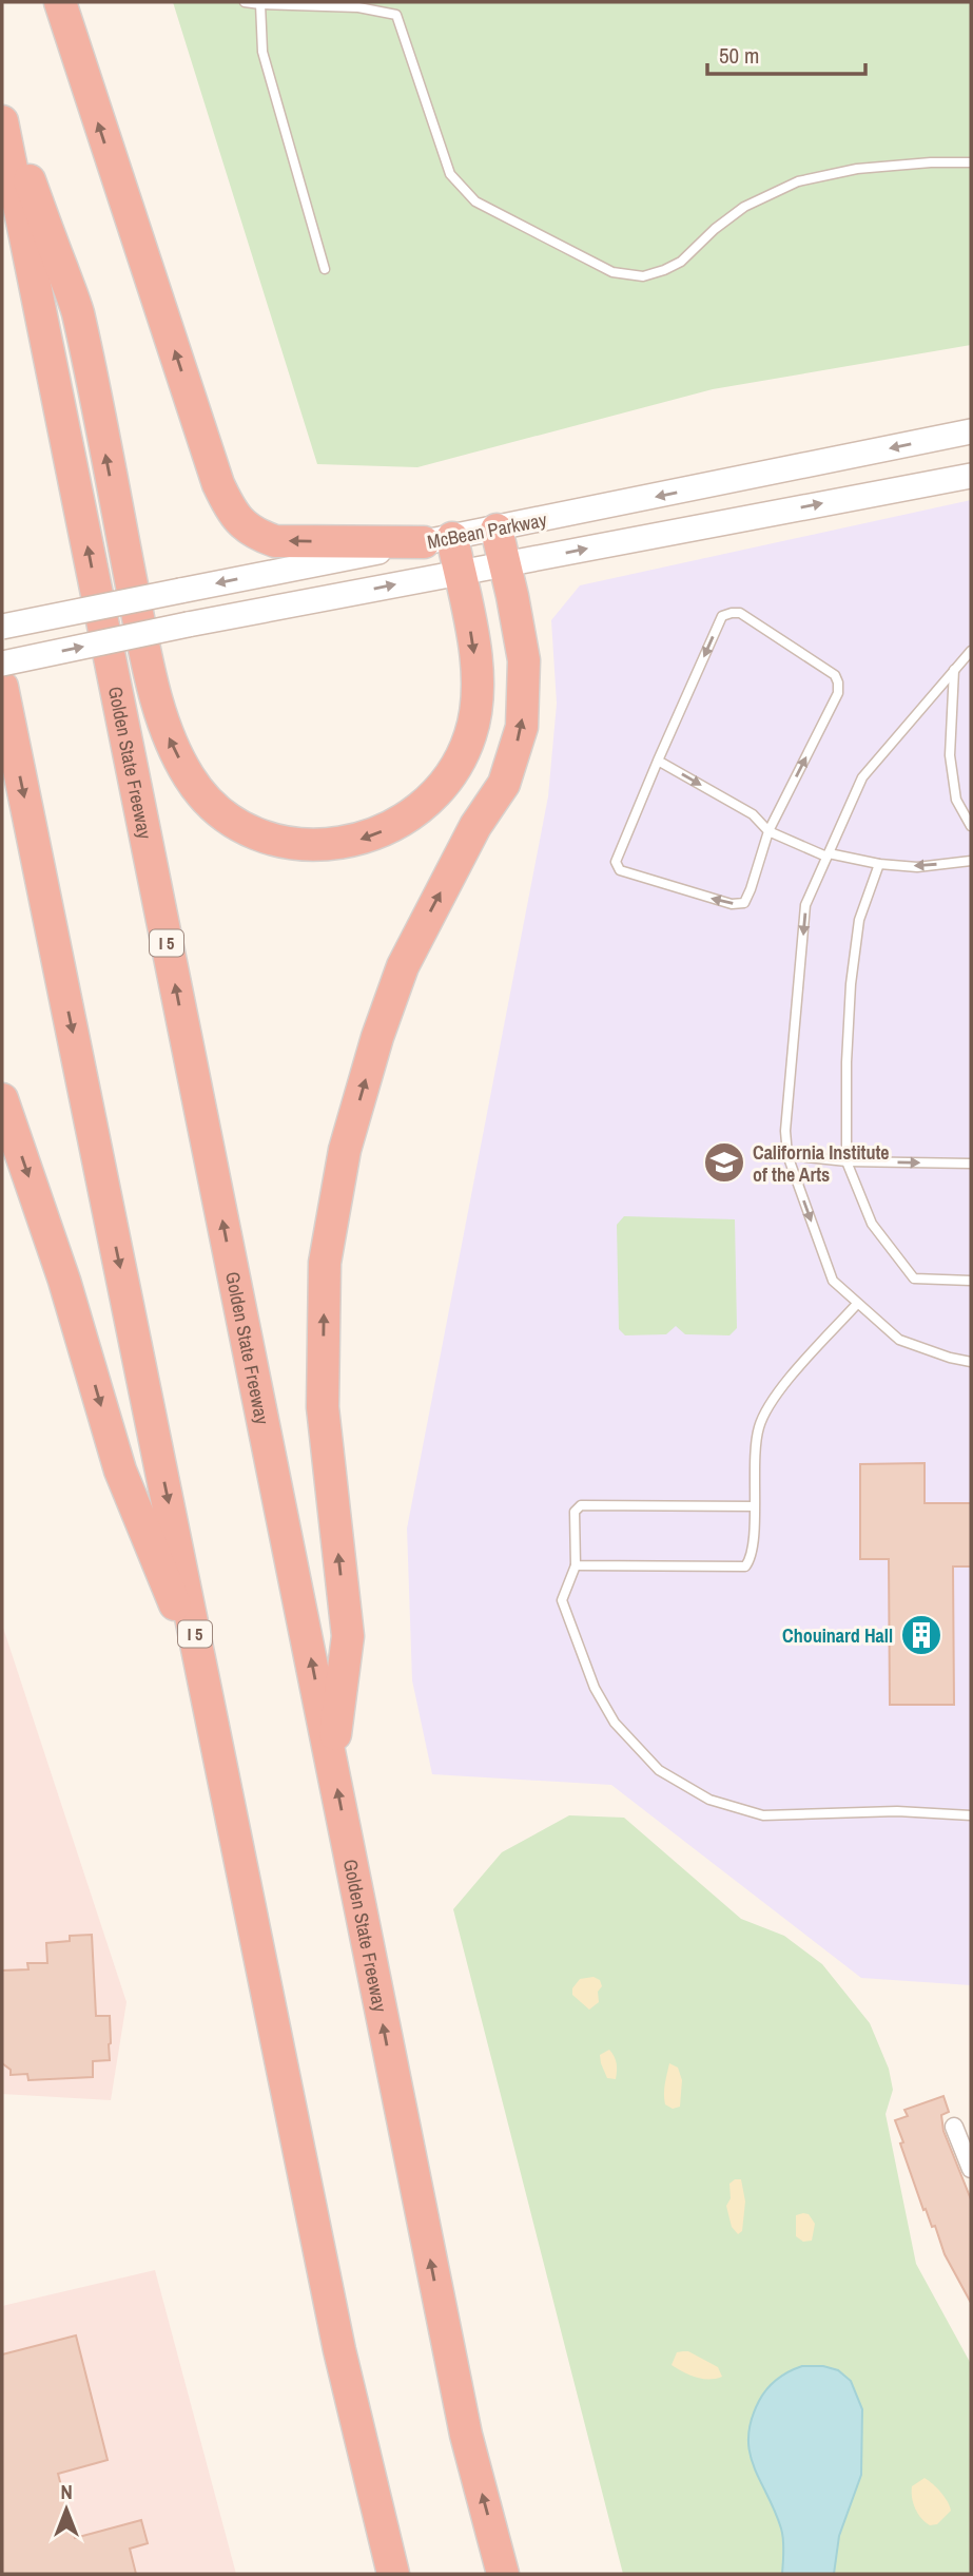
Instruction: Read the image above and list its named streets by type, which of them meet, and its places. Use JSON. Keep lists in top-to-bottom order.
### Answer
{
  "streets": {
    "highway": ["Golden State Freeway", "I 5"],
    "main road": ["McBean Parkway"]
  },
  "places": {
    "school or university": ["California Institute of the Arts"],
    "building": ["Chouinard Hall"]
  },
  "scale_bar": "50 m",
  "north": "top"
}
